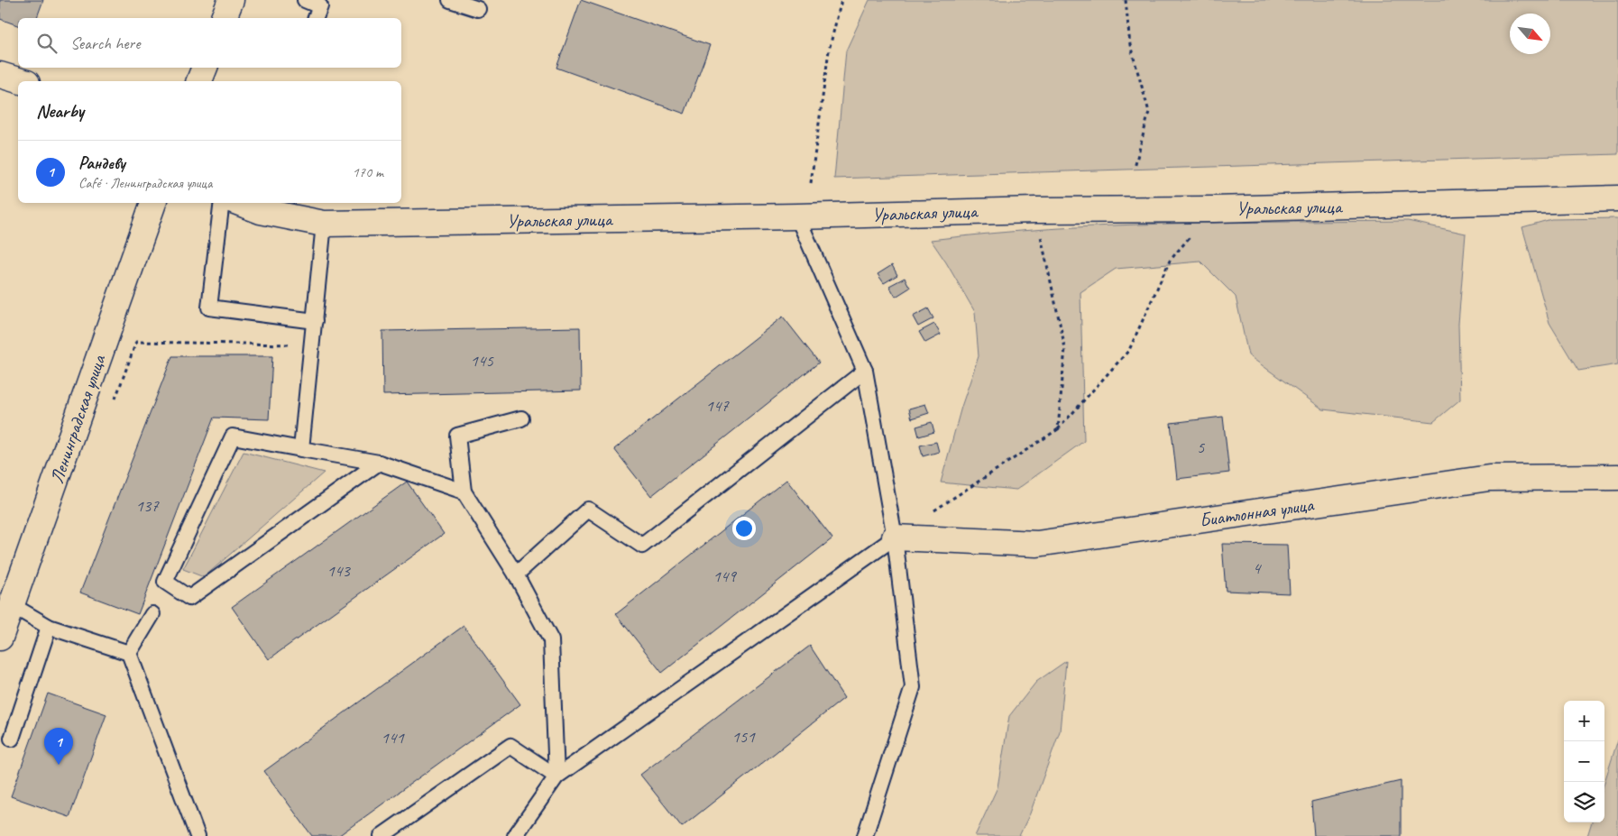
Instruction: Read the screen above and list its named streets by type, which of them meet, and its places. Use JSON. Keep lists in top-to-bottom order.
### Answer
{
  "streets": {
    "street": ["Уральская улица", "Ленинградская улица", "Биатлонная улица"]
  },
  "house_numbers": [
    "145",
    "147",
    "5",
    "137",
    "4",
    "143",
    "149",
    "151",
    "141"
  ],
  "north": "bottom right",
  "page": {
    "search": "Search here",
    "heading": "Nearby",
    "list": [
      {
        "mark": "1",
        "name": "Рандеву",
        "note": "Café · Ленинградская улица",
        "value": "170 m"
      }
    ],
    "map_buttons": ["+", "−"],
    "pins": "1"
  }
}
